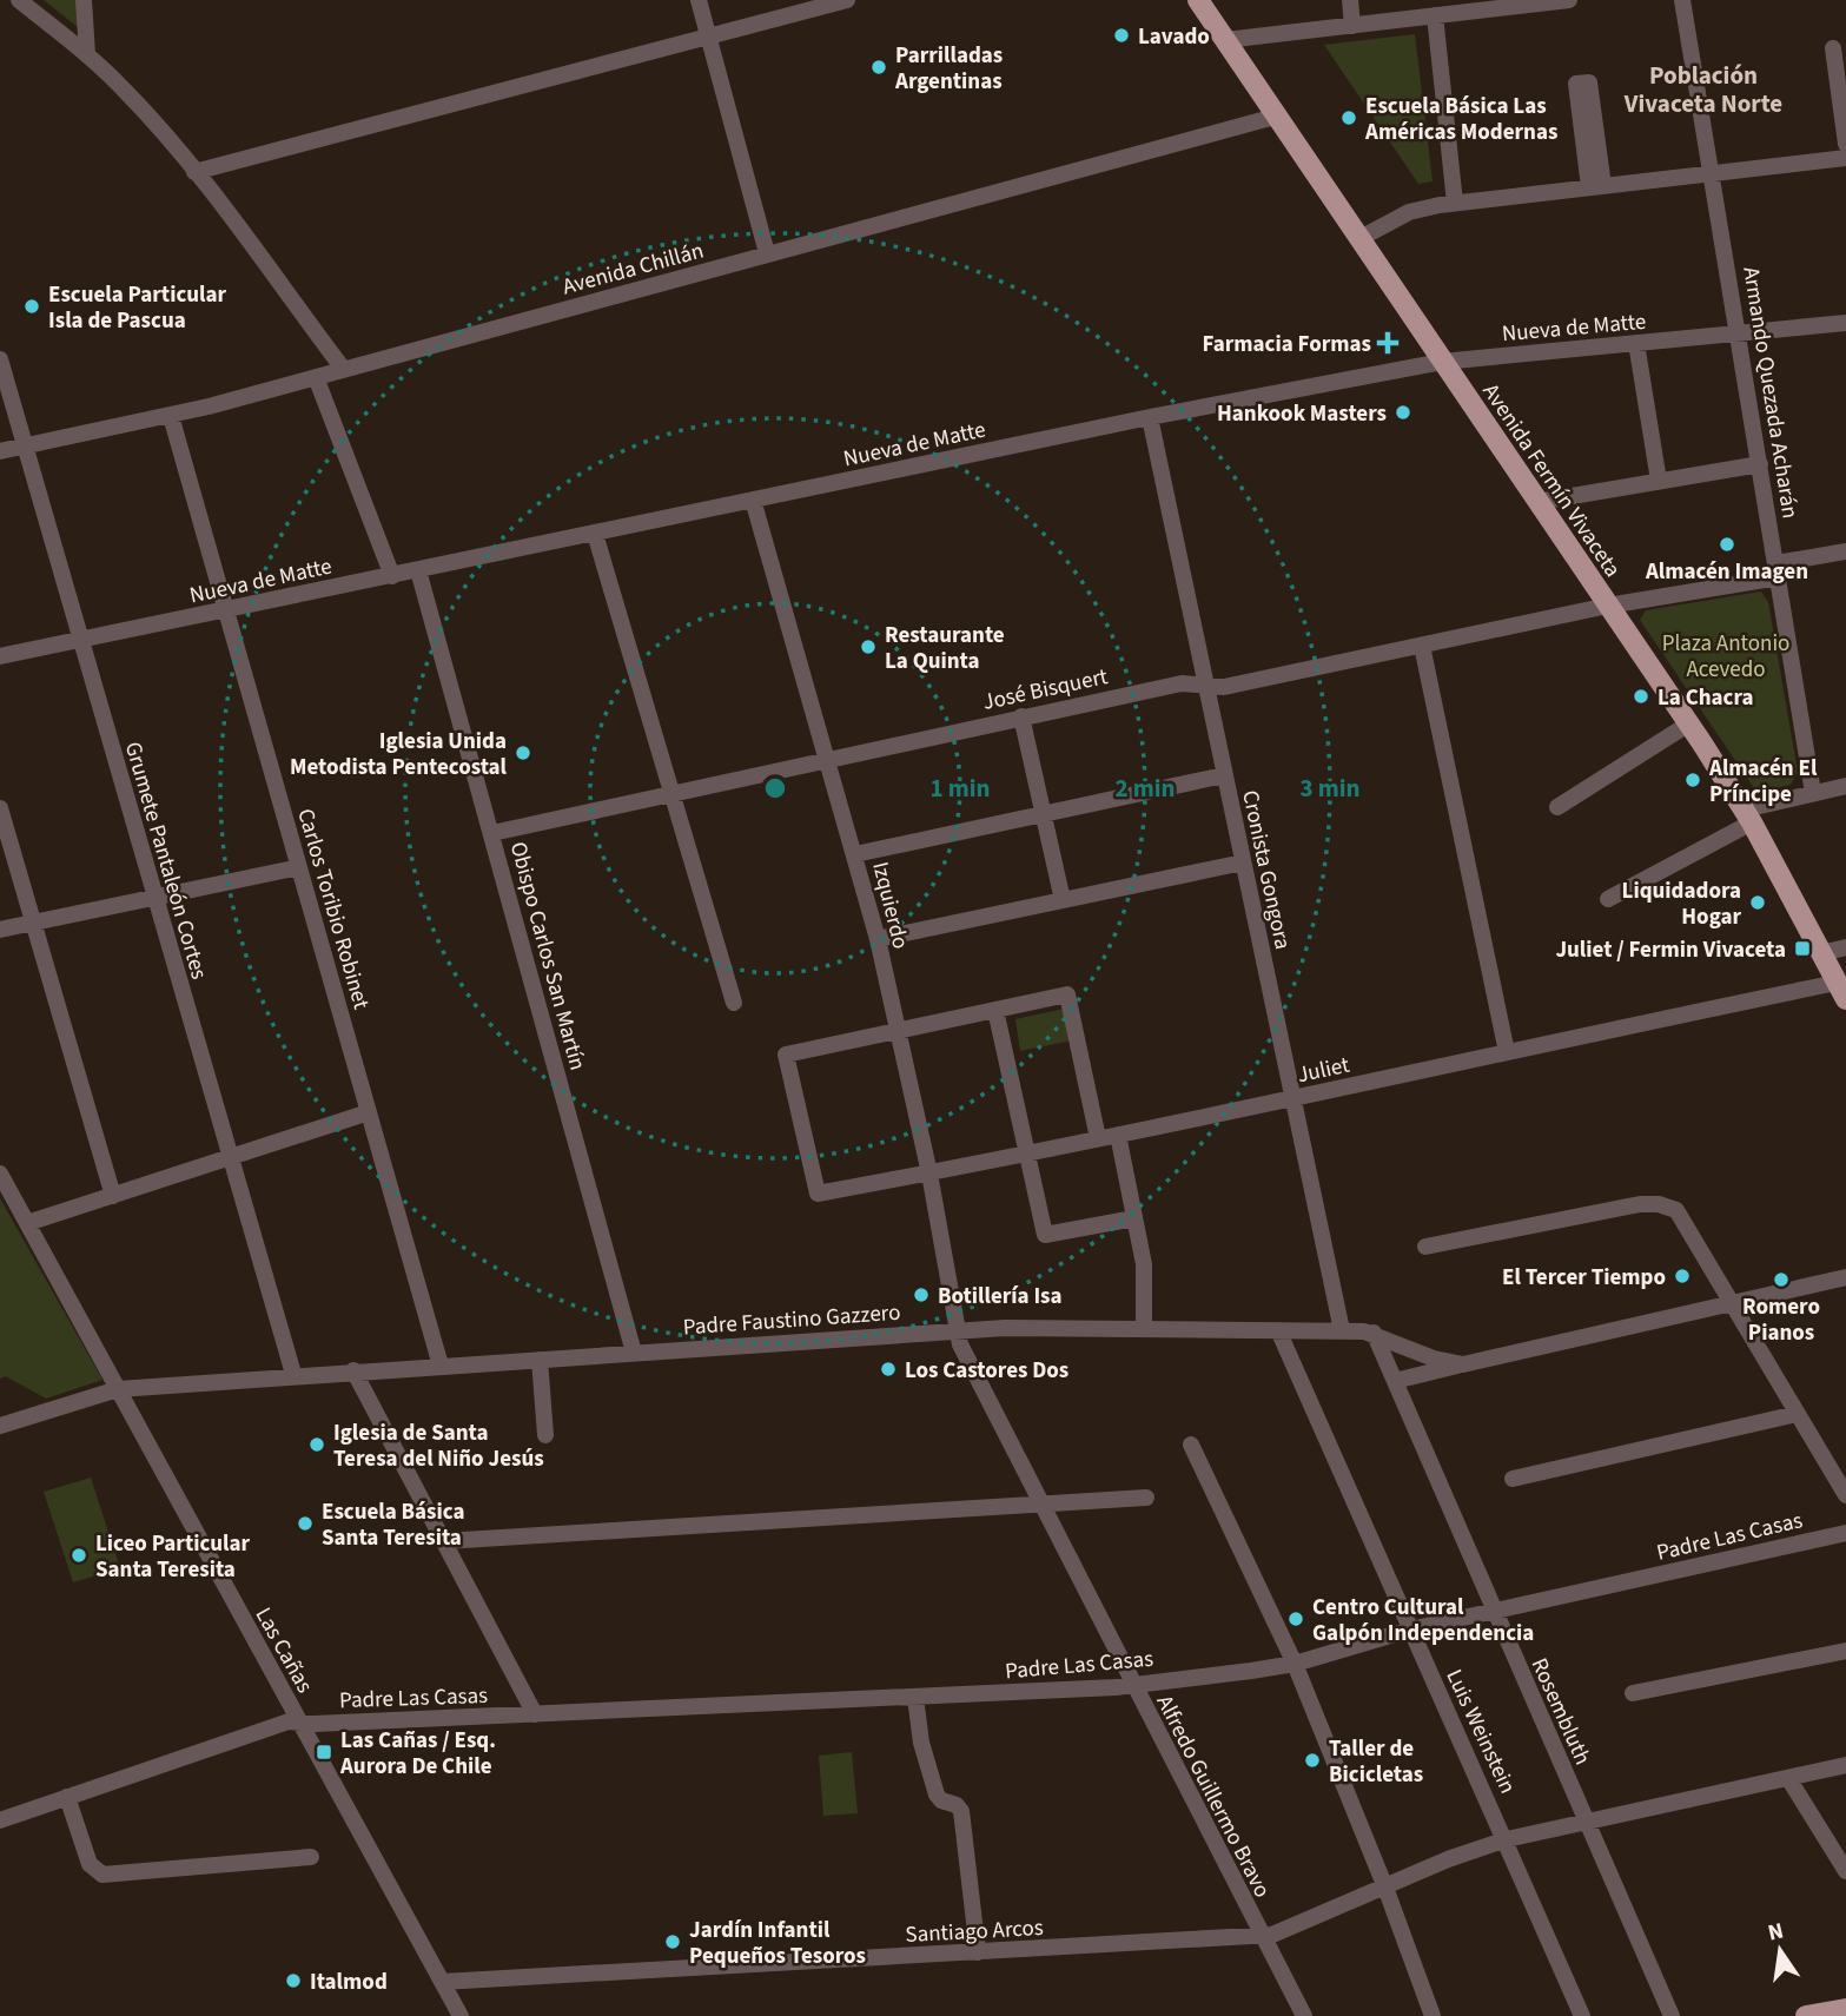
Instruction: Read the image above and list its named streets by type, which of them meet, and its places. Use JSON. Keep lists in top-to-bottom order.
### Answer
{
  "streets": {
    "main road": ["Avenida Fermín Vivaceta"],
    "street": [
      "Avenida Chillán",
      "Nueva de Matte",
      "Armando Quezada Acharán",
      "José Bisquert",
      "Grumete Pantaleón Cortes",
      "Cronista Gongora",
      "Izquierdo",
      "Carlos Toribio Robinet",
      "Obispo Carlos San Martín",
      "Juliet",
      "Padre Faustino Gazzero",
      "Padre Las Casas",
      "Las Cañas",
      "Rosembluth",
      "Luis Weinstein",
      "Alfredo Guillermo Bravo",
      "Santiago Arcos"
    ]
  },
  "crossings": [
    ["Avenida Chillán", "Avenida Fermín Vivaceta"],
    ["Avenida Chillán", "Grumete Pantaleón Cortes"],
    ["Avenida Chillán", "Carlos Toribio Robinet"],
    ["Nueva de Matte", "Armando Quezada Acharán"],
    ["Nueva de Matte", "Avenida Fermín Vivaceta"],
    ["Nueva de Matte", "Grumete Pantaleón Cortes"],
    ["Nueva de Matte", "Cronista Gongora"],
    ["Nueva de Matte", "Izquierdo"],
    ["Nueva de Matte", "Carlos Toribio Robinet"],
    ["Nueva de Matte", "Obispo Carlos San Martín"],
    ["Armando Quezada Acharán", "José Bisquert"],
    ["Avenida Fermín Vivaceta", "José Bisquert"],
    ["Avenida Fermín Vivaceta", "Juliet"],
    ["José Bisquert", "Cronista Gongora"],
    ["José Bisquert", "Izquierdo"],
    ["José Bisquert", "Obispo Carlos San Martín"],
    ["Grumete Pantaleón Cortes", "Padre Faustino Gazzero"],
    ["Cronista Gongora", "Juliet"],
    ["Cronista Gongora", "Padre Faustino Gazzero"],
    ["Izquierdo", "Juliet"],
    ["Izquierdo", "Padre Faustino Gazzero"],
    ["Izquierdo", "Alfredo Guillermo Bravo"],
    ["Carlos Toribio Robinet", "Padre Faustino Gazzero"],
    ["Obispo Carlos San Martín", "Padre Faustino Gazzero"],
    ["Padre Faustino Gazzero", "Las Cañas"],
    ["Padre Faustino Gazzero", "Rosembluth"],
    ["Padre Faustino Gazzero", "Luis Weinstein"],
    ["Padre Faustino Gazzero", "Alfredo Guillermo Bravo"],
    ["Padre Las Casas", "Las Cañas"],
    ["Padre Las Casas", "Rosembluth"],
    ["Padre Las Casas", "Luis Weinstein"],
    ["Padre Las Casas", "Alfredo Guillermo Bravo"],
    ["Las Cañas", "Santiago Arcos"],
    ["Rosembluth", "Santiago Arcos"],
    ["Luis Weinstein", "Santiago Arcos"],
    ["Alfredo Guillermo Bravo", "Santiago Arcos"]
  ],
  "districts": ["Población Vivaceta Norte"],
  "parks": ["Plaza Antonio Acevedo"],
  "places": {
    "other": [
      "Lavado",
      "Parrilladas Argentinas",
      "Escuela Básica Las Américas Modernas",
      "Escuela Particular Isla de Pascua",
      "Hankook Masters",
      "Almacén Imagen",
      "Restaurante La Quinta",
      "La Chacra",
      "Iglesia Unida Metodista Pentecostal",
      "Almacén El Príncipe",
      "Liquidadora Hogar",
      "El Tercer Tiempo",
      "Romero Pianos",
      "Botillería Isa",
      "Los Castores Dos",
      "Iglesia de Santa Teresa del Niño Jesús",
      "Escuela Básica Santa Teresita",
      "Liceo Particular Santa Teresita",
      "Centro Cultural Galpón Independencia",
      "Taller de Bicicletas",
      "Jardín Infantil Pequeños Tesoros",
      "Italmod"
    ],
    "health": ["Farmacia Formas"],
    "transit": ["Juliet / Fermin Vivaceta", "Las Cañas / Esq. Aurora De Chile"]
  },
  "north": "top",
  "rings": ["1 min", "2 min", "3 min"]
}
